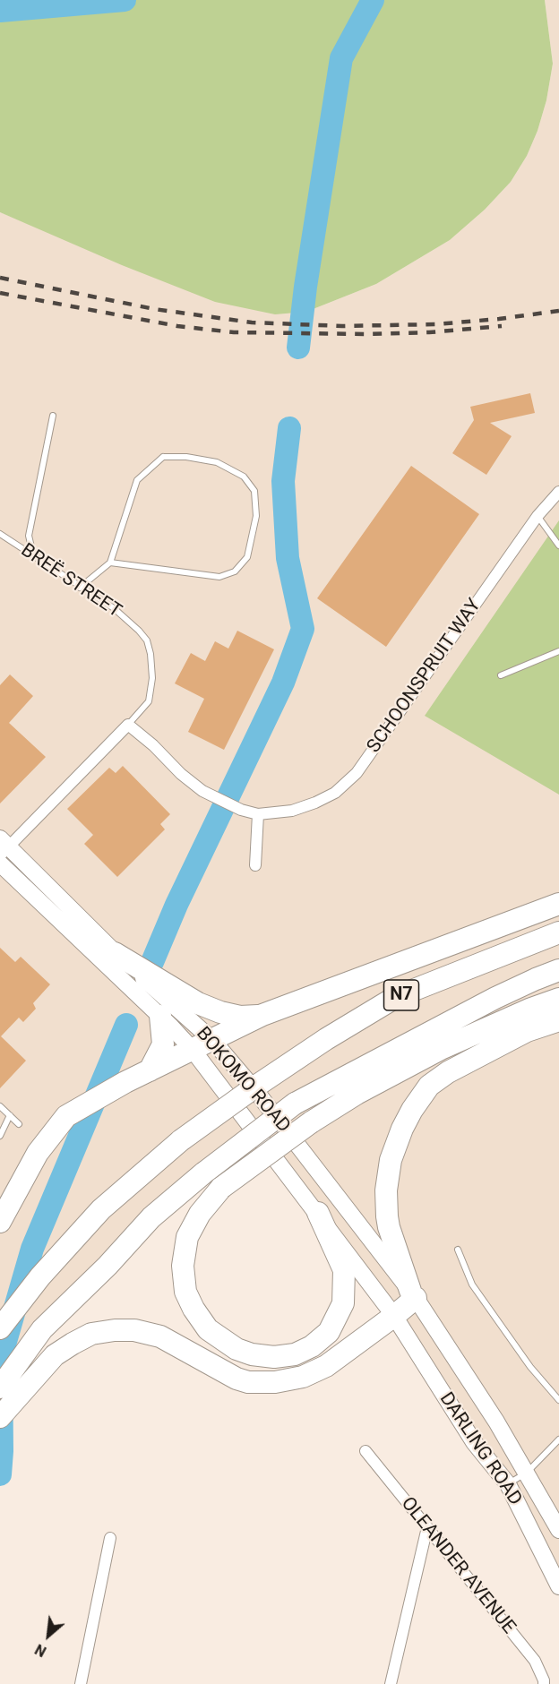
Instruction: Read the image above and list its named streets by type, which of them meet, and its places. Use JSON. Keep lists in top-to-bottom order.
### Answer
{
  "streets": {
    "highway": ["N7"],
    "main road": ["BOKOMO ROAD", "DARLING ROAD"],
    "street": ["SCHOONSPRUIT WAY", "OLEANDER AVENUE"],
    "lane": ["BREË STREET"]
  },
  "crossings": [
    ["BREË STREET", "SCHOONSPRUIT WAY"],
    ["BOKOMO ROAD", "DARLING ROAD"]
  ],
  "north": "bottom left"
}
